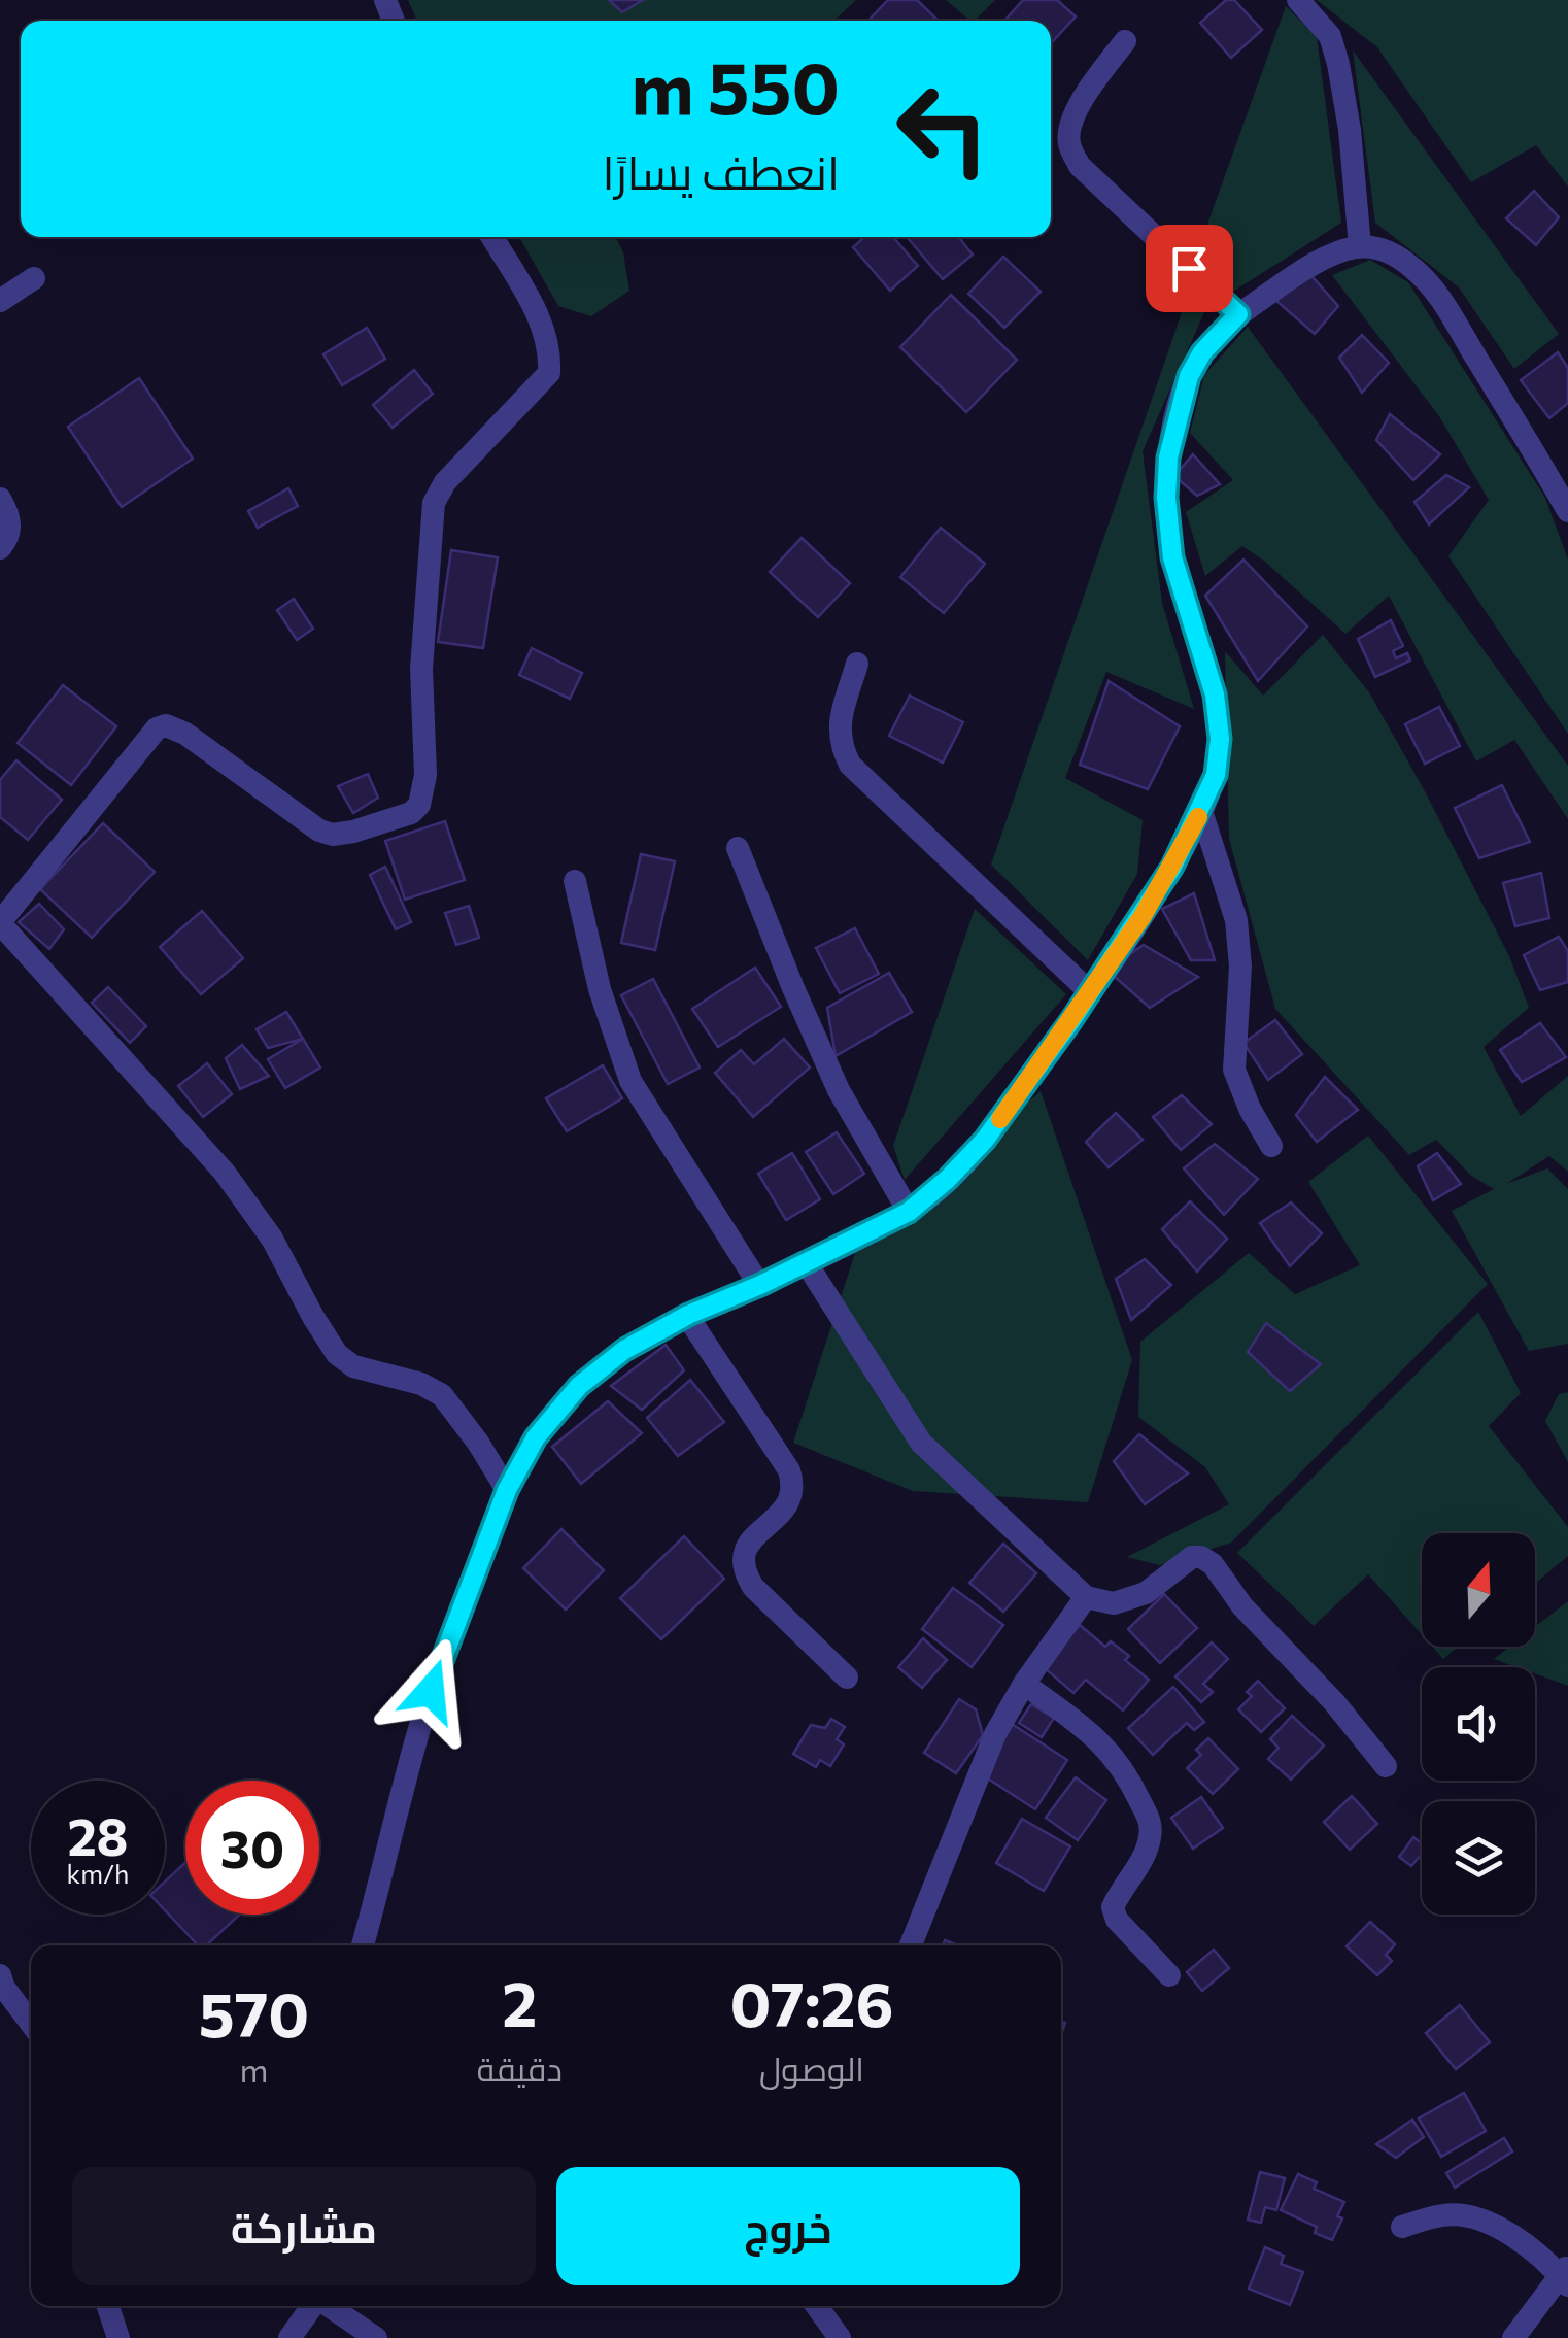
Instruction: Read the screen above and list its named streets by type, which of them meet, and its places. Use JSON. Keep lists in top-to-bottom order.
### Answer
{
  "north": "top",
  "page": {
    "turn": ["550 m", "انعطف يسارًا"],
    "speed": "28 km/h",
    "limit": "30",
    "eta": [
      "07:26",
      "الوصول",
      "2",
      "دقيقة",
      "570",
      "m"
    ],
    "buttons": ["خروج", "مشاركة"]
  }
}
